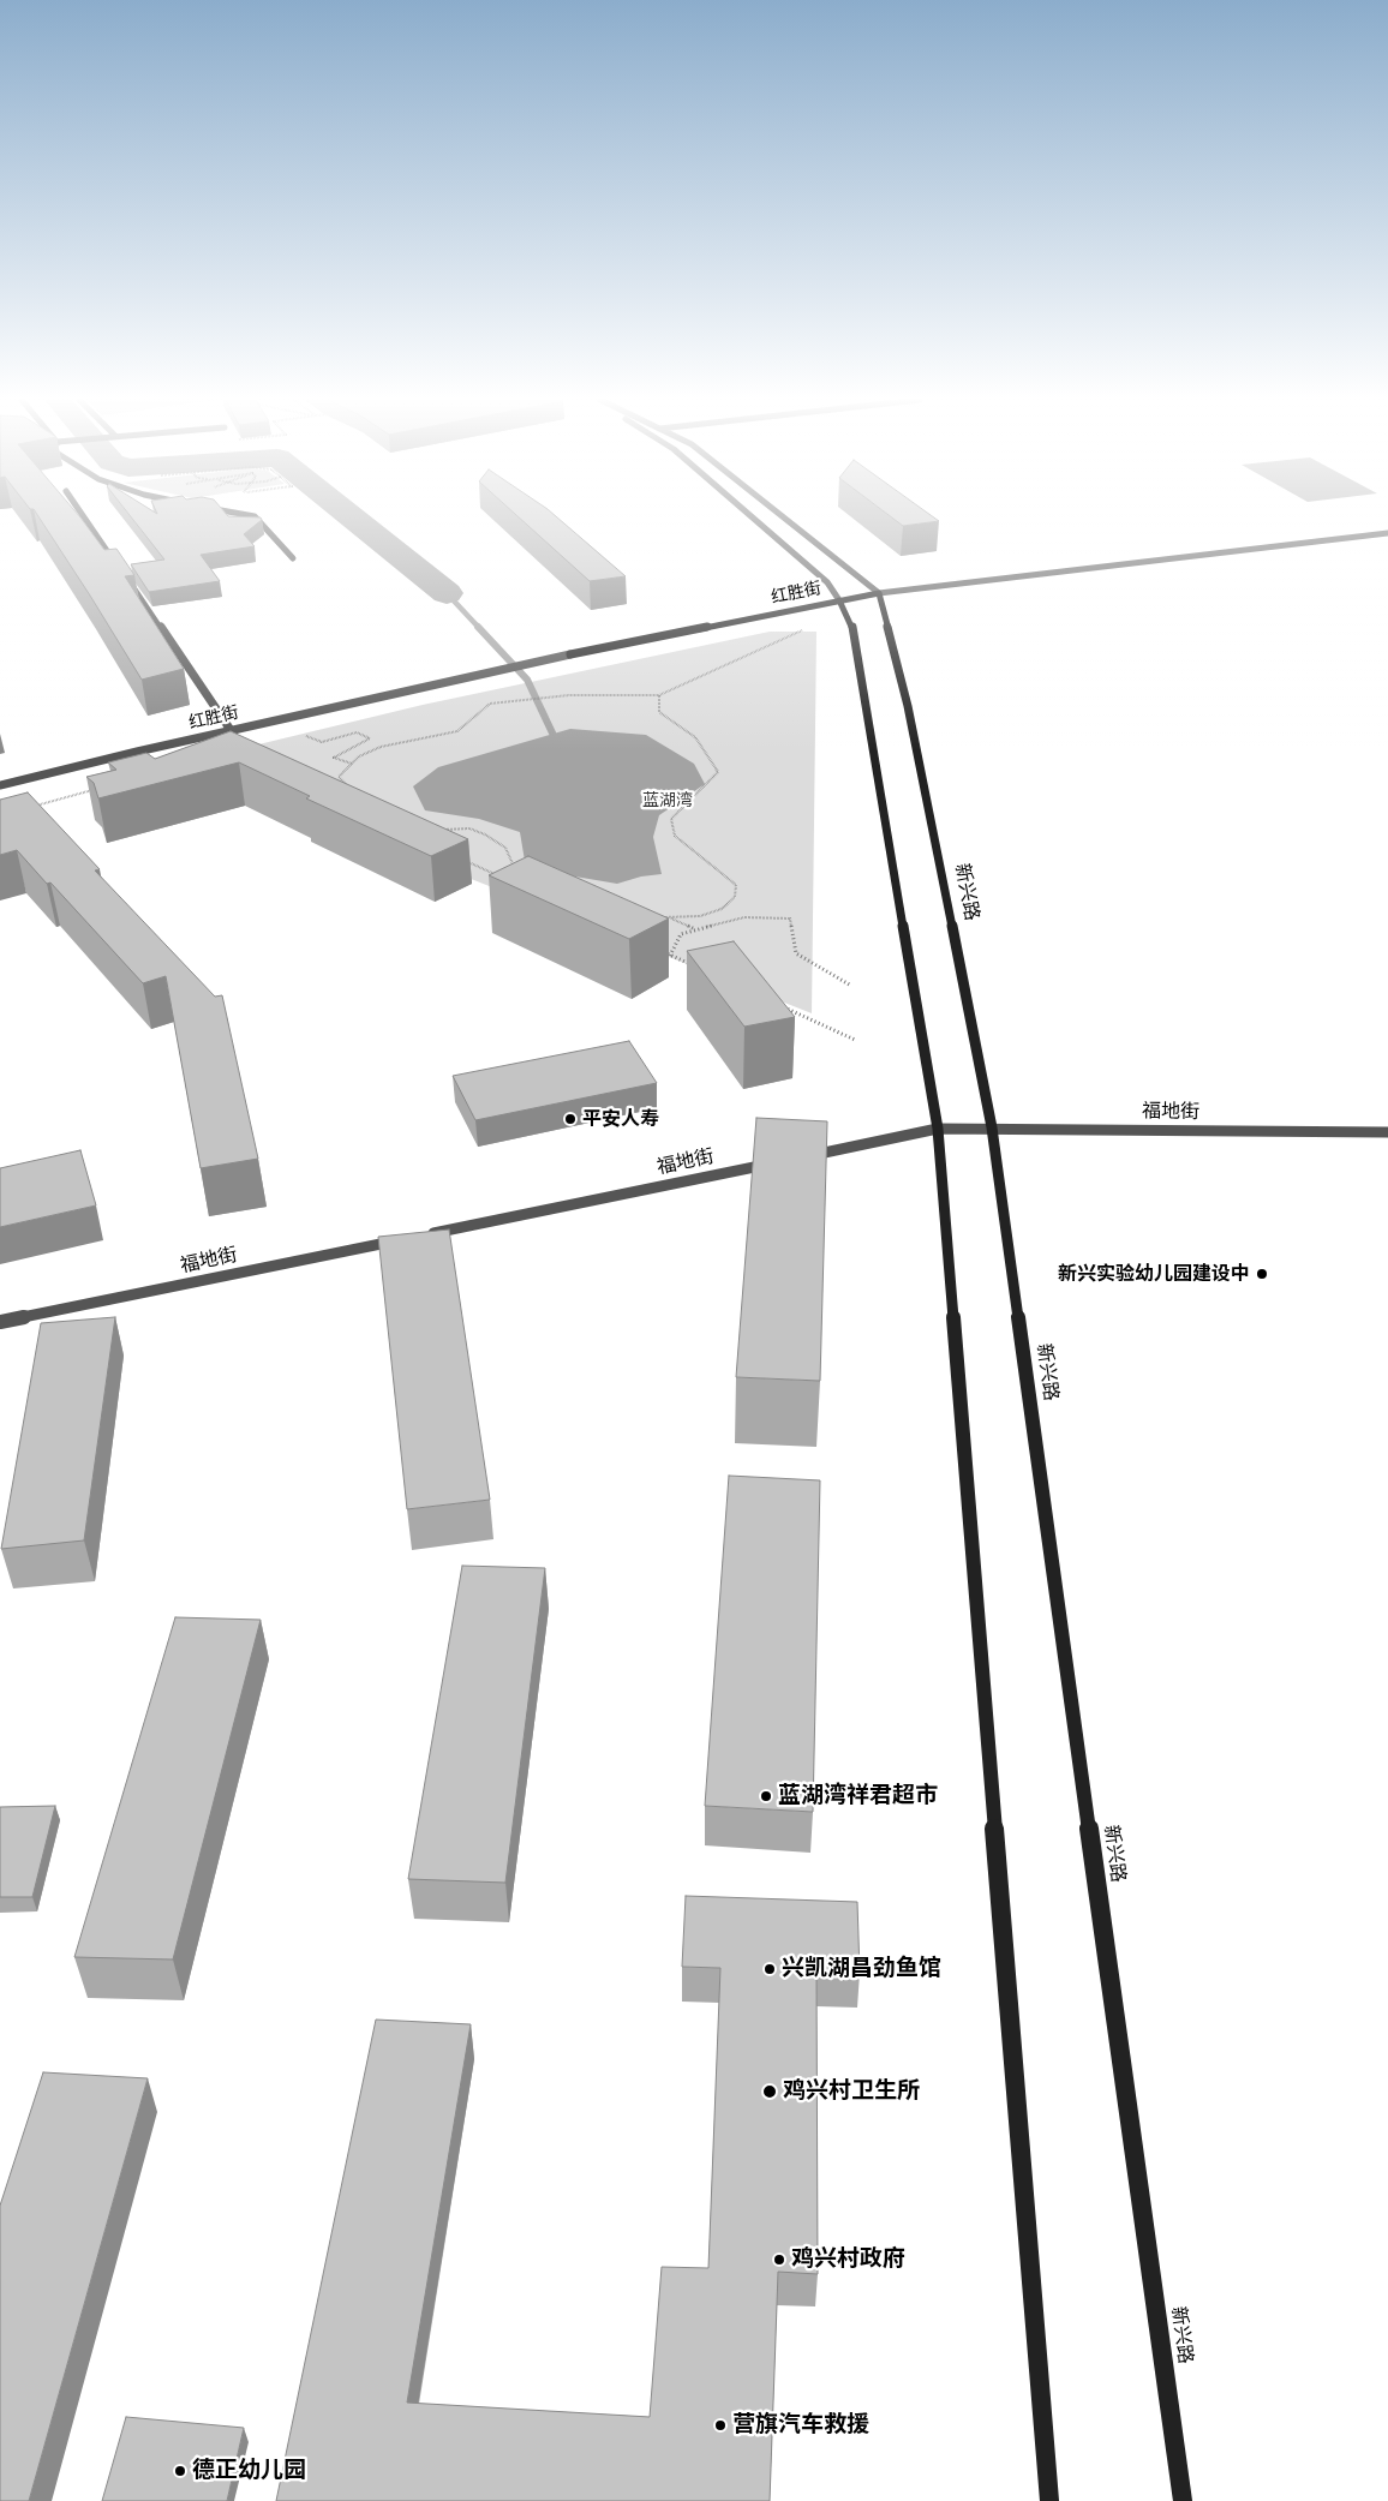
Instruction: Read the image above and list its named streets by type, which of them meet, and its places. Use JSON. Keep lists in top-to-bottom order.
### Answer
{
  "streets": {
    "main road": ["红胜街", "新兴路"],
    "street": ["福地街"]
  },
  "crossings": [
    ["红胜街", "新兴路"],
    ["新兴路", "福地街"]
  ],
  "parks": ["蓝湖湾"],
  "places": [
    "平安人寿",
    "新兴实验幼儿园建设中",
    "蓝湖湾祥君超市",
    "兴凯湖昌劲鱼馆",
    "鸡兴村卫生所",
    "鸡兴村政府",
    "营旗汽车救援",
    "德正幼儿园"
  ]
}
